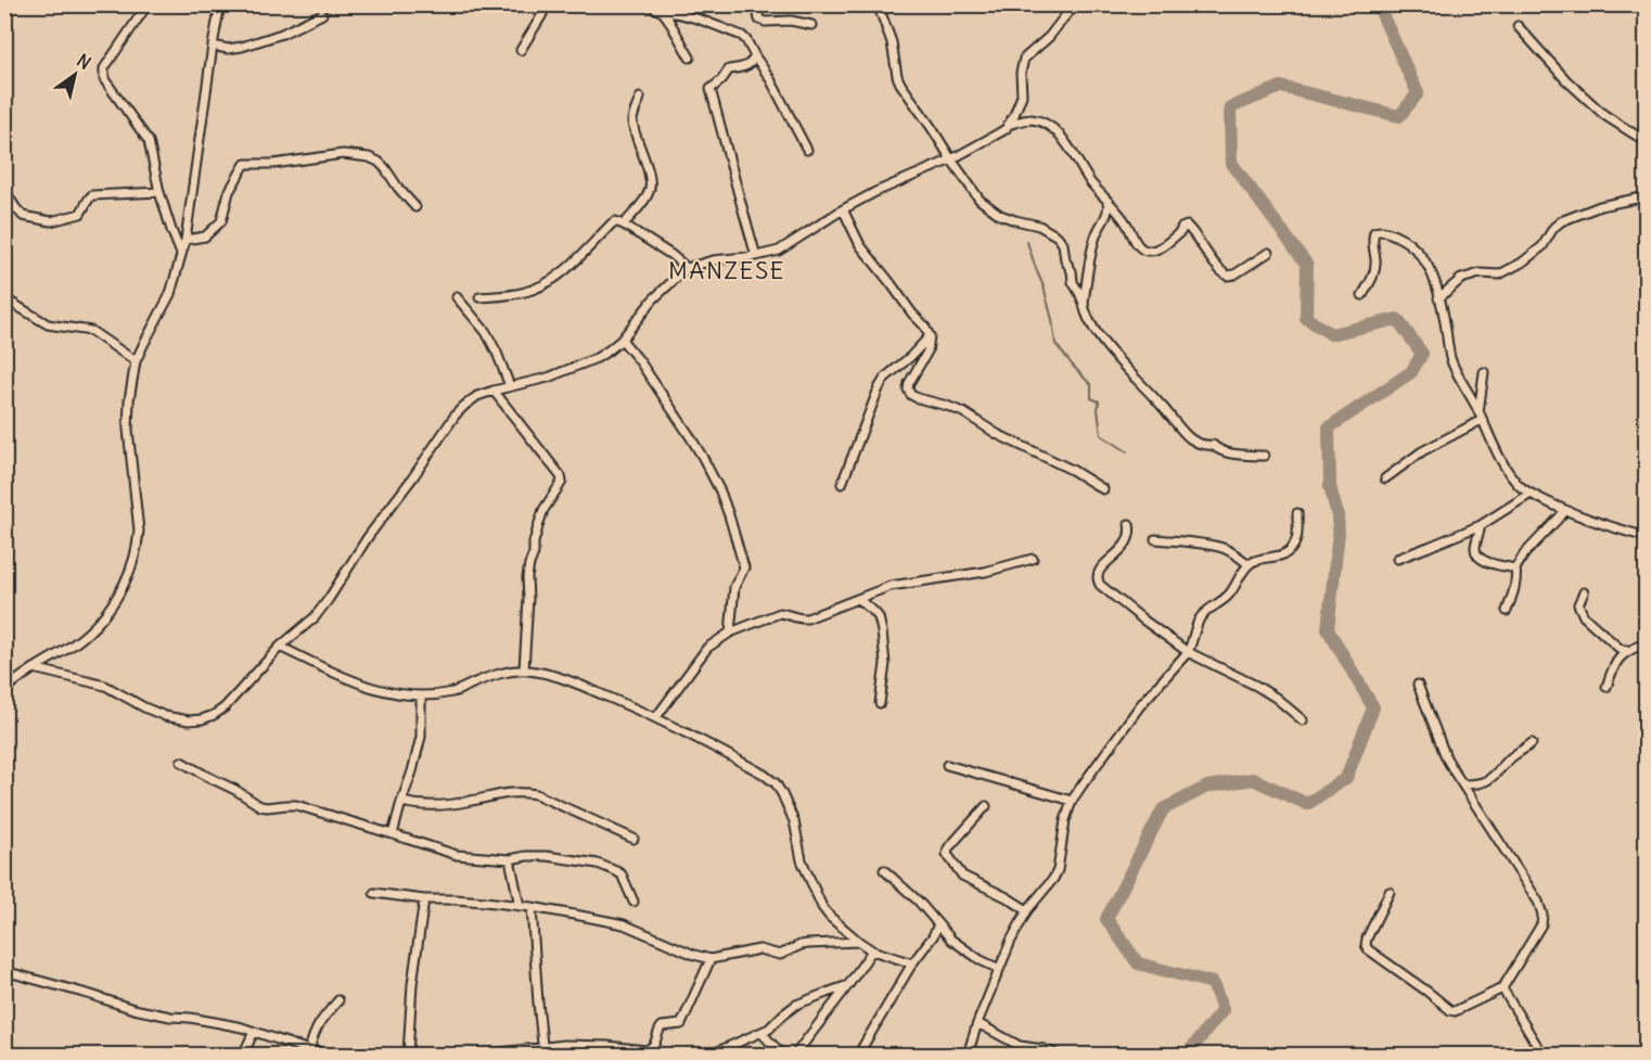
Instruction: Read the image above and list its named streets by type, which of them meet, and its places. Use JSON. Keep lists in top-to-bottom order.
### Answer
{
  "districts": ["MANZESE"],
  "north": "top right"
}
